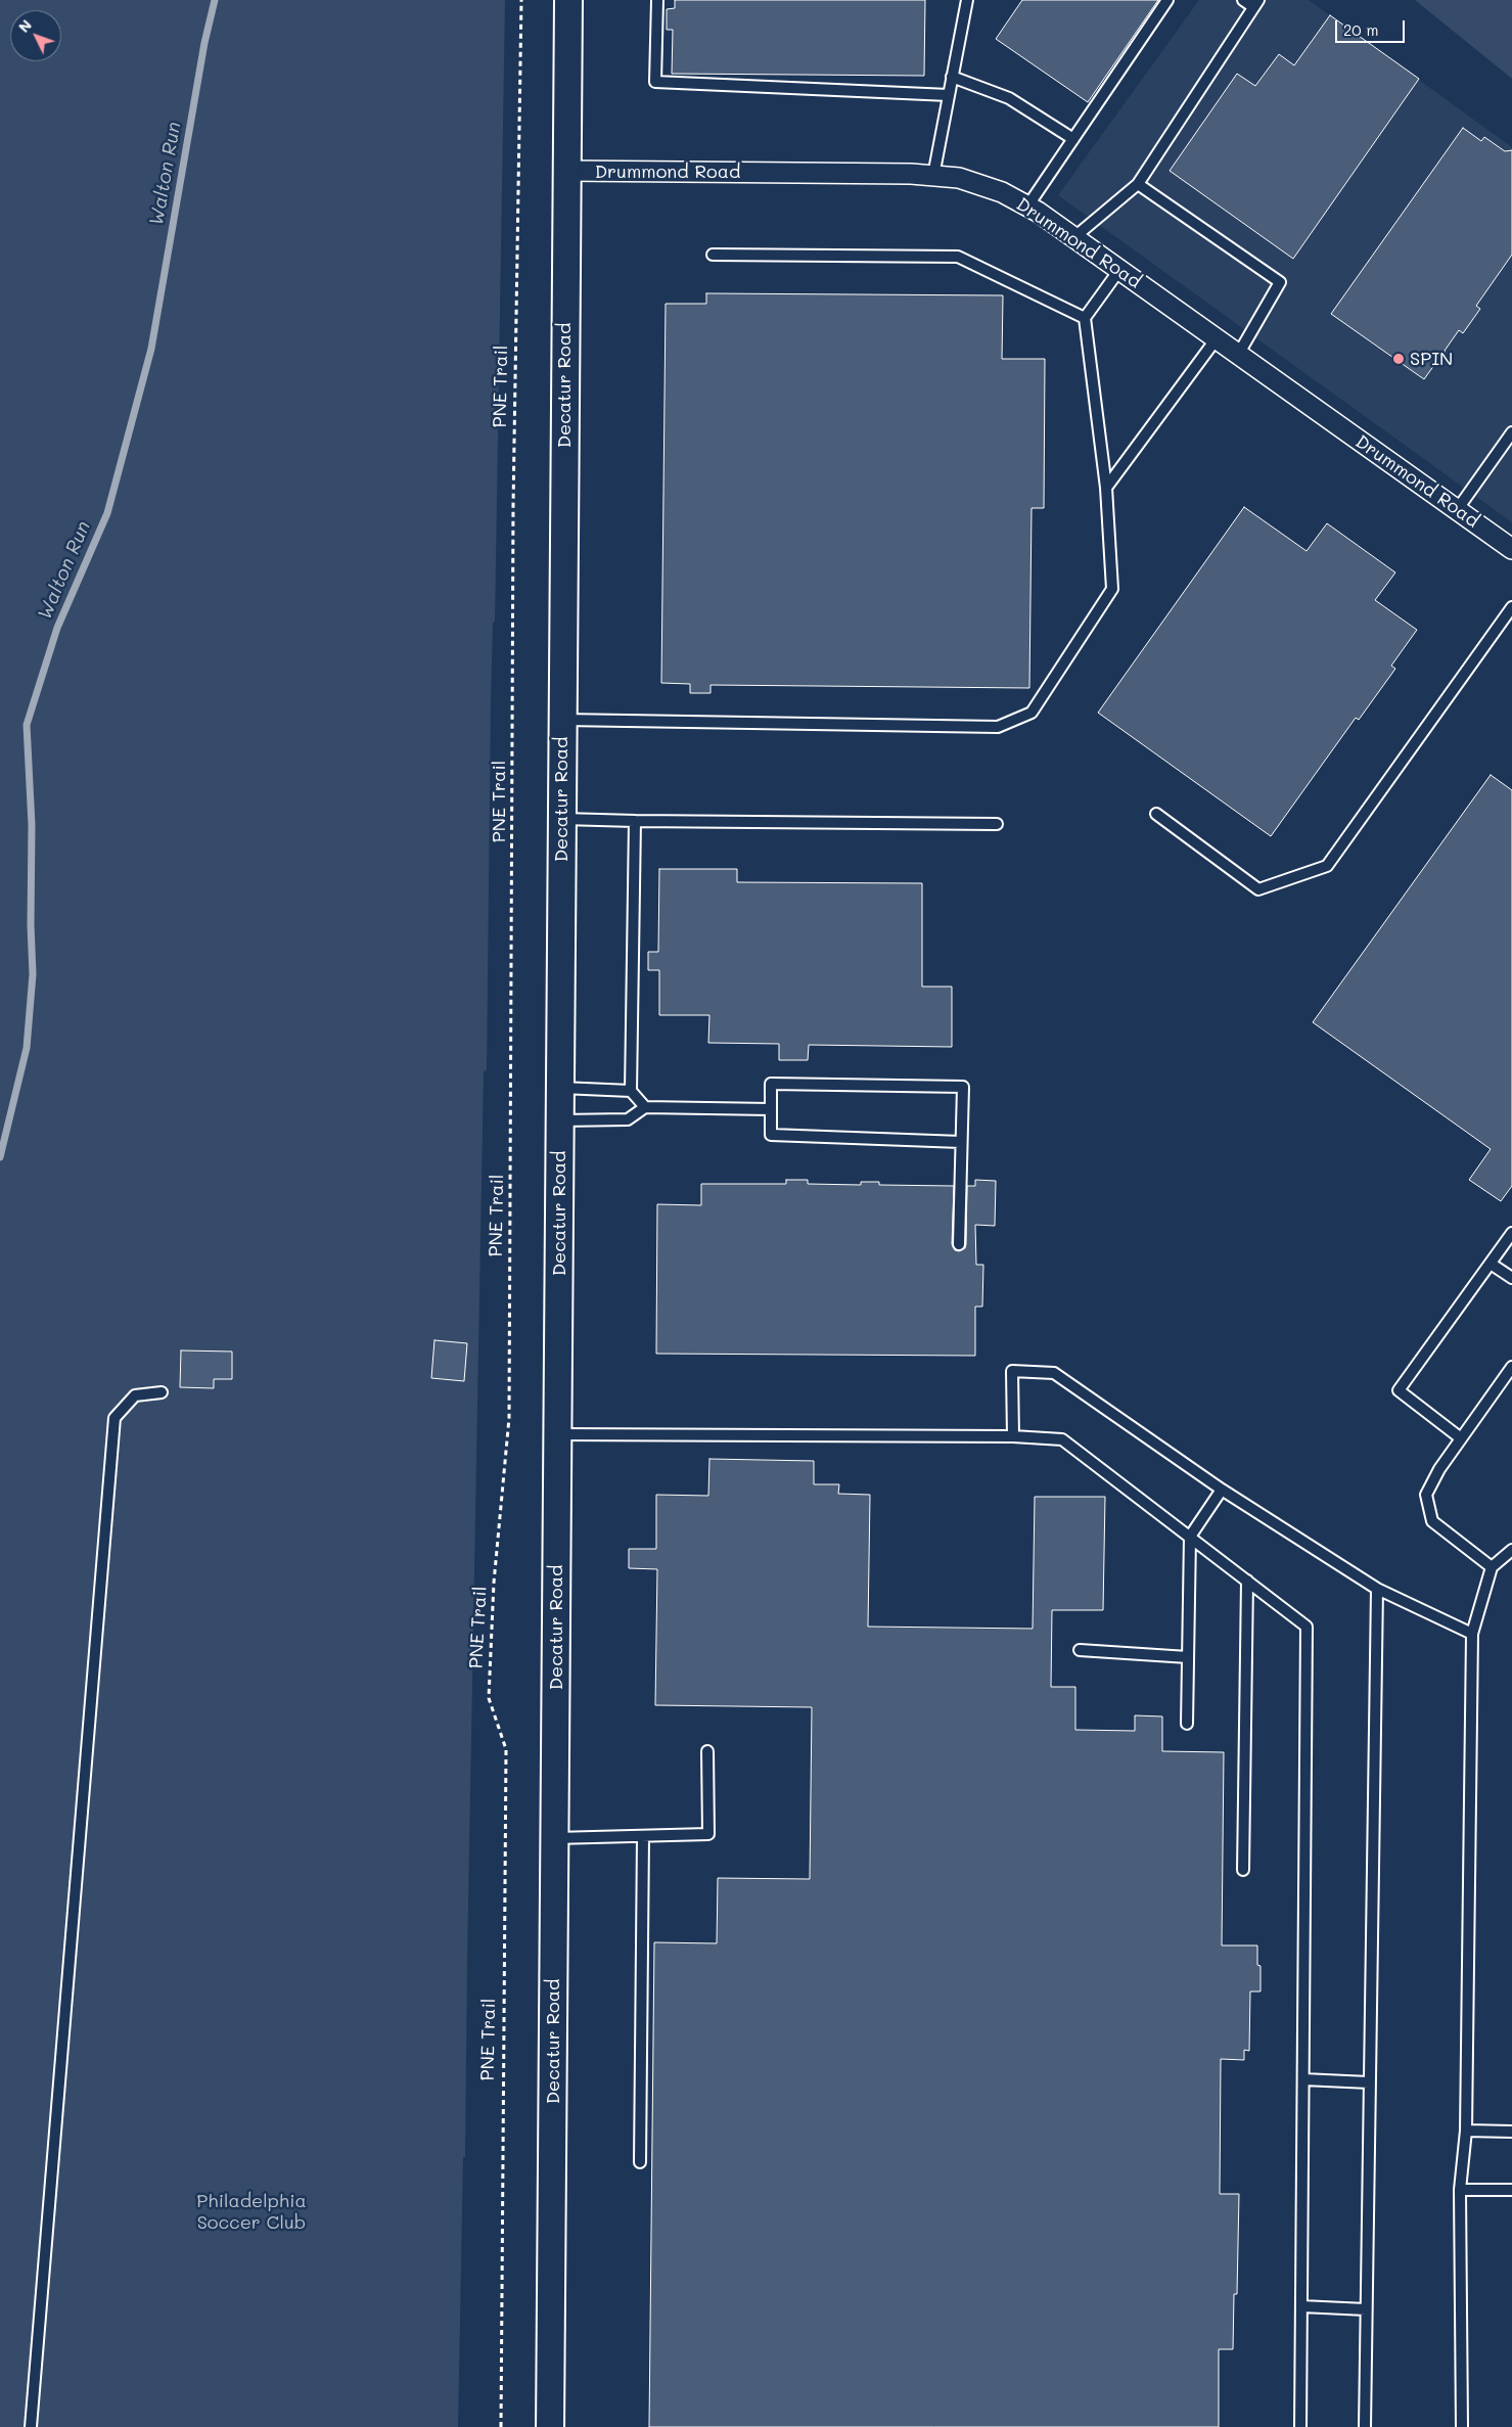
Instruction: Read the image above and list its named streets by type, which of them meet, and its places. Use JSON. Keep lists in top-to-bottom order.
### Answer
{
  "streets": {
    "street": ["Drummond Road", "Decatur Road"],
    "path": ["PNE Trail"]
  },
  "crossings": [
    ["Drummond Road", "Decatur Road"]
  ],
  "water": ["Walton Run"],
  "parks": ["Philadelphia Soccer Club"],
  "places": ["SPIN"],
  "scale_bar": "20 m",
  "north": "top left"
}
